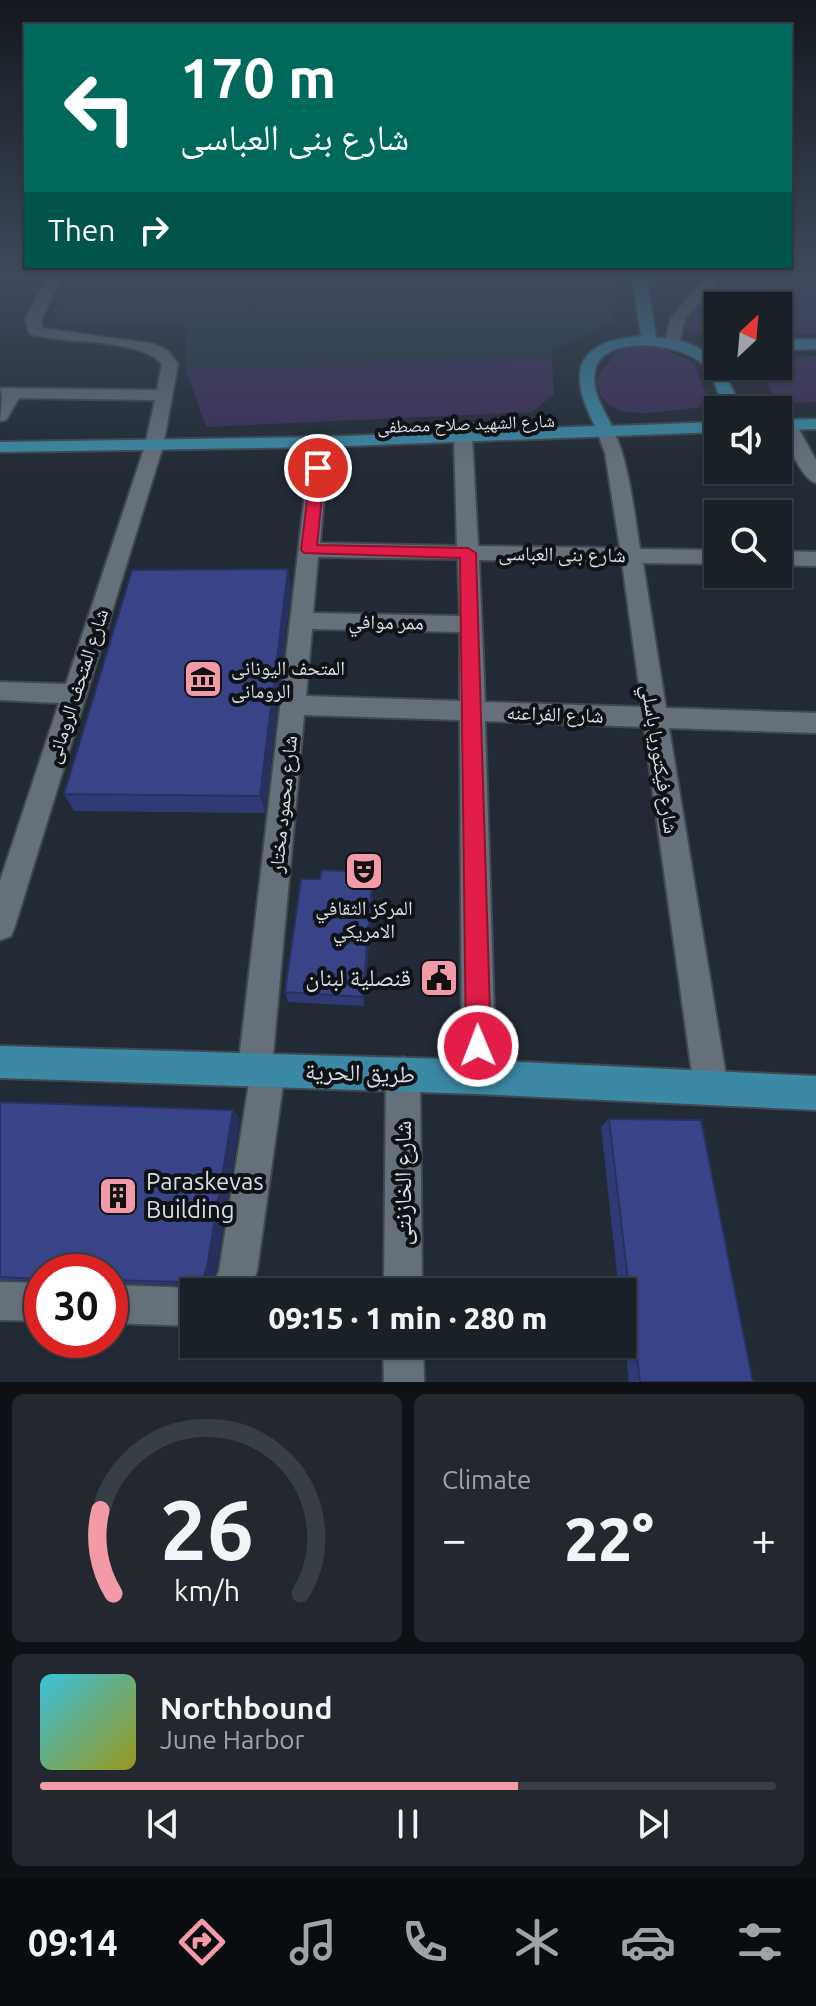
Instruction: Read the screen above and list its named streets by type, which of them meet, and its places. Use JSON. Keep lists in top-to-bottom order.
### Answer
{
  "streets": {
    "main road": ["شارع الشهيد صلاح مصطفى", "طريق الحرية"],
    "street": [
      "شارع بنى العباسى",
      "ممر موافي",
      "شارع المتحف الرومانى",
      "شارع الفراعنه",
      "شارع فيكتوريا باسلي",
      "شارع محمود مختار",
      "شارع الخازنتى"
    ]
  },
  "crossings": [
    ["شارع الشهيد صلاح مصطفى", "شارع المتحف الرومانى"],
    ["شارع الشهيد صلاح مصطفى", "شارع فيكتوريا باسلي"],
    ["شارع الشهيد صلاح مصطفى", "شارع محمود مختار"],
    ["شارع بنى العباسى", "شارع فيكتوريا باسلي"],
    ["شارع بنى العباسى", "شارع محمود مختار"],
    ["ممر موافي", "شارع محمود مختار"],
    ["شارع الفراعنه", "شارع فيكتوريا باسلي"],
    ["شارع الفراعنه", "شارع محمود مختار"],
    ["شارع فيكتوريا باسلي", "طريق الحرية"],
    ["شارع محمود مختار", "طريق الحرية"],
    ["طريق الحرية", "شارع الخازنتى"]
  ],
  "places": {
    "museum": ["المتحف اليونانى الرومانى"],
    "theatre": ["المركز الثقافي الامريكي"],
    "public building": ["قنصلية لبنان"],
    "building": ["Paraskevas Building"]
  },
  "north": "top right",
  "page": {
    "turn": ["170 m", "شارع بنى العباسى"],
    "then": "Then",
    "limit": "30",
    "trip": "09:15 · 1 min · 280 m",
    "tile": "Climate",
    "heat": ["−", "22°", "+"],
    "song": ["Northbound", "June Harbor"],
    "tabs": "09:14",
    "gauge": ["26", "km/h"]
  }
}
